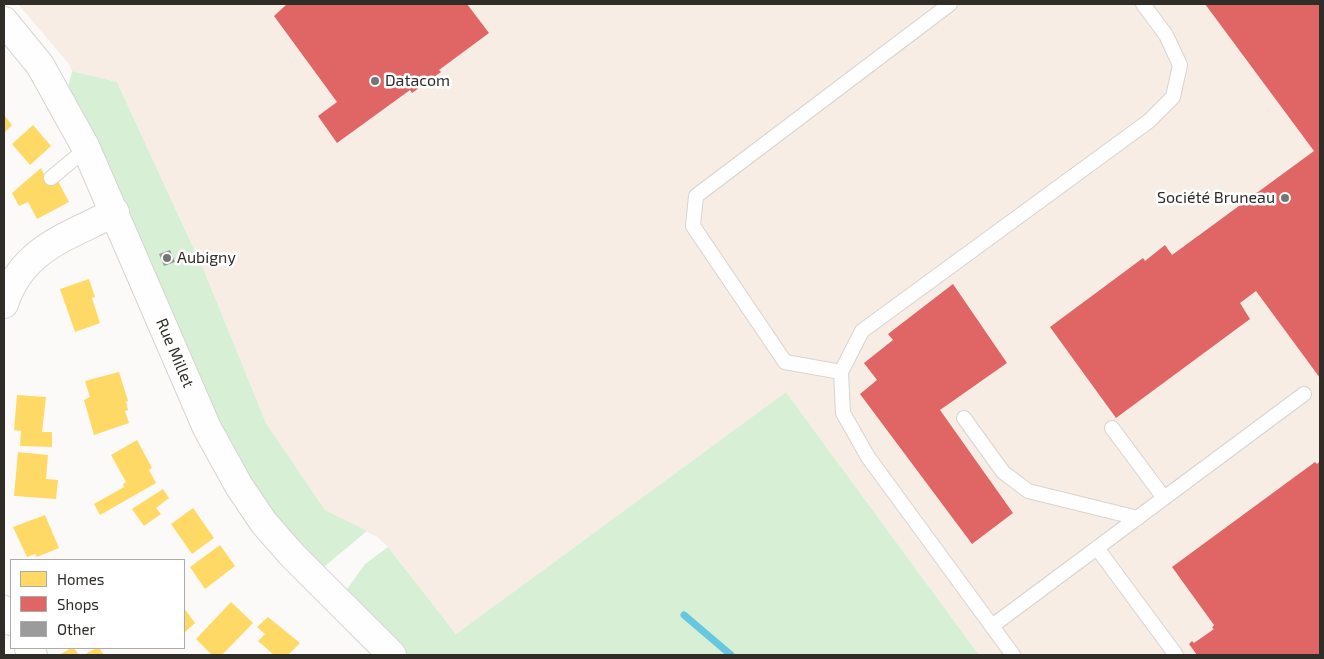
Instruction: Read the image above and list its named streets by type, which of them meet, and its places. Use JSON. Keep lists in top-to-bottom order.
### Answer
{
  "streets": {
    "street": ["Rue Millet"]
  },
  "places": ["Datacom", "Société Bruneau", "Aubigny"],
  "legend": ["Homes", "Shops", "Other"]
}
